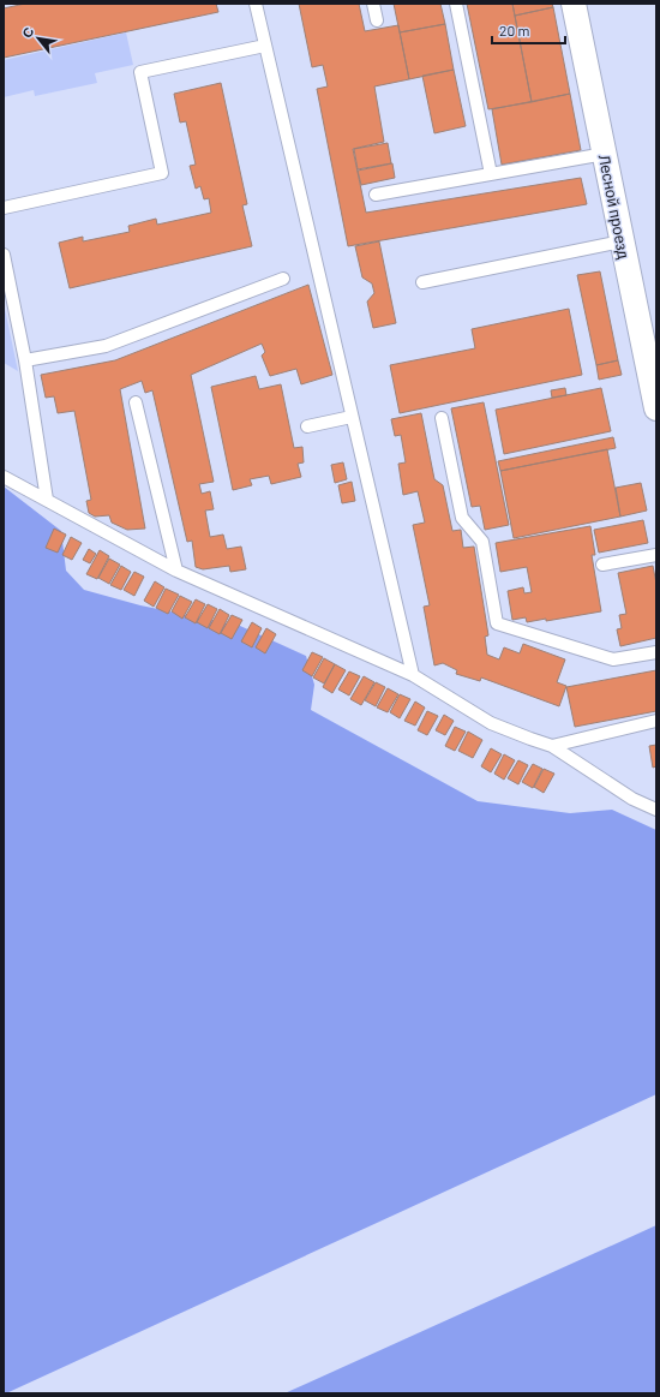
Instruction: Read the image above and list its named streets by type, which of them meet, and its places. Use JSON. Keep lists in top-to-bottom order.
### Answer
{
  "streets": {
    "street": ["Лесной проезд"]
  },
  "scale_bar": "20 m",
  "north": "top left"
}
